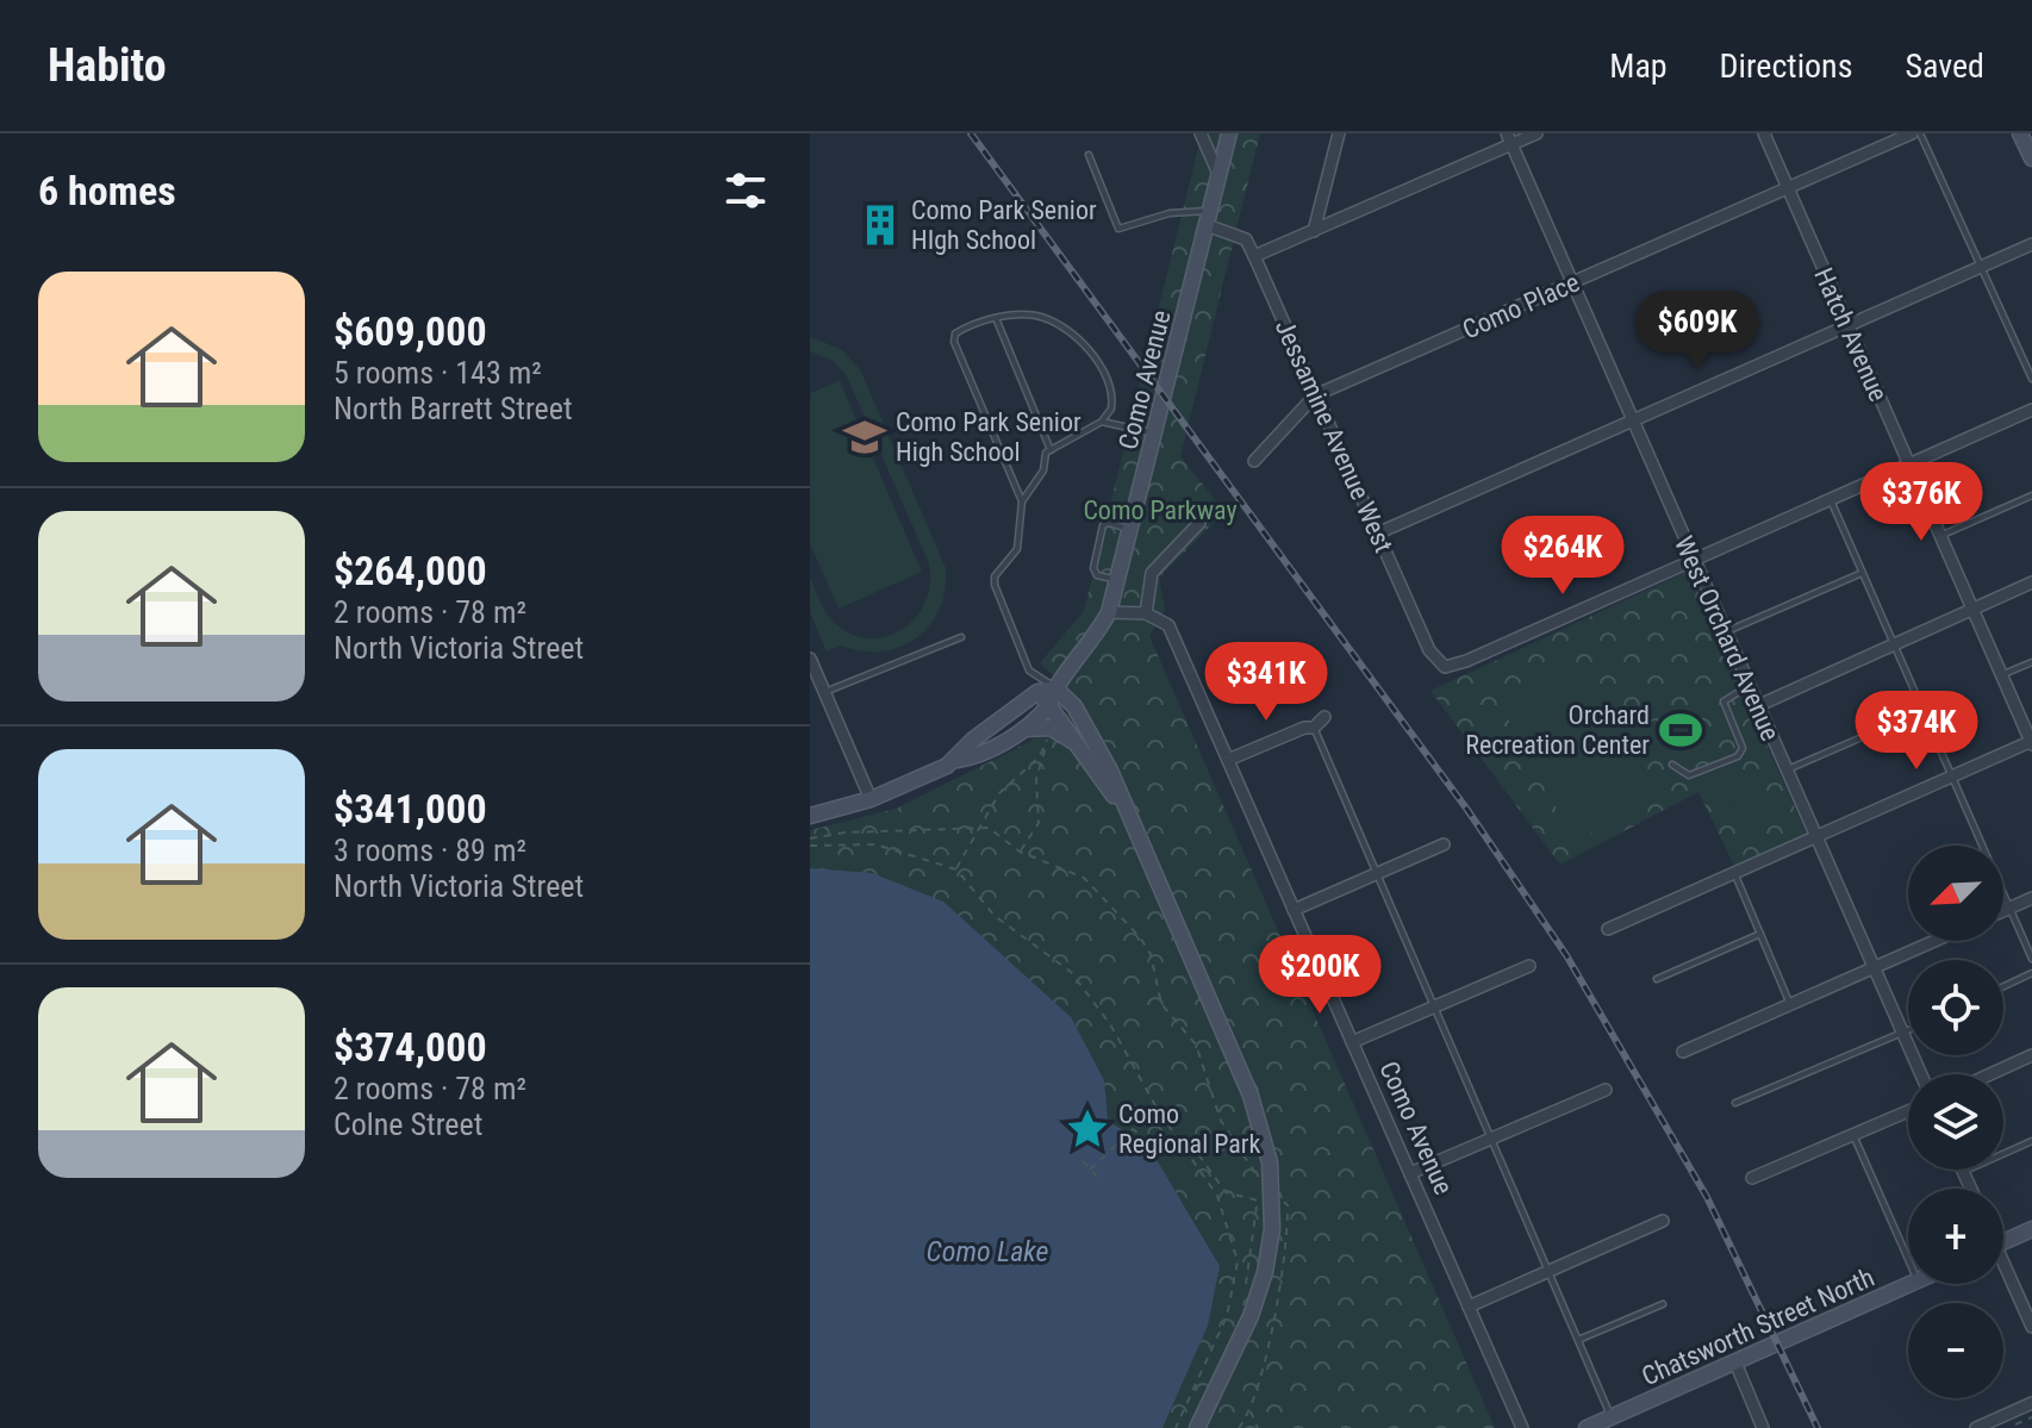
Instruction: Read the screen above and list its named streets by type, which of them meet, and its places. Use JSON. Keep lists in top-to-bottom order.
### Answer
{
  "streets": {
    "street": [
      "Como Place",
      "Hatch Avenue",
      "Como Avenue",
      "Jessamine Avenue West",
      "West Orchard Avenue",
      "Chatsworth Street North"
    ]
  },
  "crossings": [
    ["Como Place", "Hatch Avenue"],
    ["Como Place", "Jessamine Avenue West"],
    ["Como Place", "West Orchard Avenue"],
    ["Como Avenue", "Jessamine Avenue West"],
    ["Jessamine Avenue West", "West Orchard Avenue"]
  ],
  "water": ["Como Lake"],
  "parks": ["Como Parkway"],
  "places": {
    "building": ["Como Park Senior HIgh School"],
    "school or university": ["Como Park Senior High School"],
    "sports": ["Orchard Recreation Center"],
    "place": ["Como Regional Park"]
  },
  "north": "bottom left",
  "page": {
    "header": "Habito",
    "nav": ["Map", "Directions", "Saved"],
    "heading": "6 homes",
    "list": [
      {
        "name": "$609,000",
        "note": "5 rooms · 143 m² · North Barrett Street"
      },
      {
        "name": "$264,000",
        "note": "2 rooms · 78 m² · North Victoria Street"
      },
      {
        "name": "$341,000",
        "note": "3 rooms · 89 m² · North Victoria Street"
      },
      {
        "name": "$374,000",
        "note": "2 rooms · 78 m² · Colne Street"
      }
    ],
    "price": [
      "$609K",
      "$376K",
      "$264K",
      "$341K",
      "$374K",
      "$200K"
    ],
    "map_buttons": ["+", "−"]
  }
}
